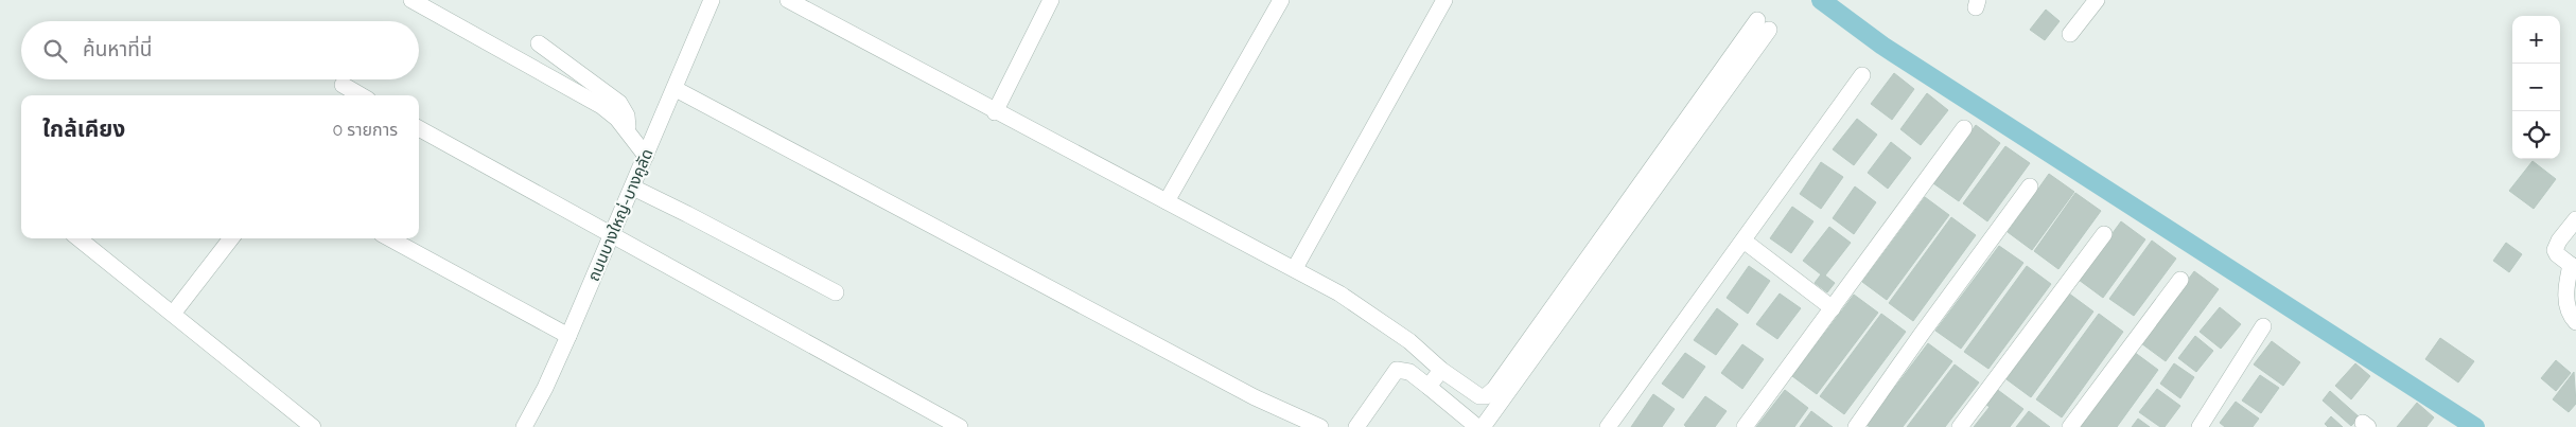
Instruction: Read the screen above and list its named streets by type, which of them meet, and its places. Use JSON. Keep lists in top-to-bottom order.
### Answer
{
  "streets": {
    "street": ["ถนนบางใหญ่-บางคูลัด"]
  },
  "page": {
    "map_buttons": ["+", "−"],
    "search": "ค้นหาที่นี่",
    "heading": ["ใกล้เคียง", "0 รายการ"]
  }
}
